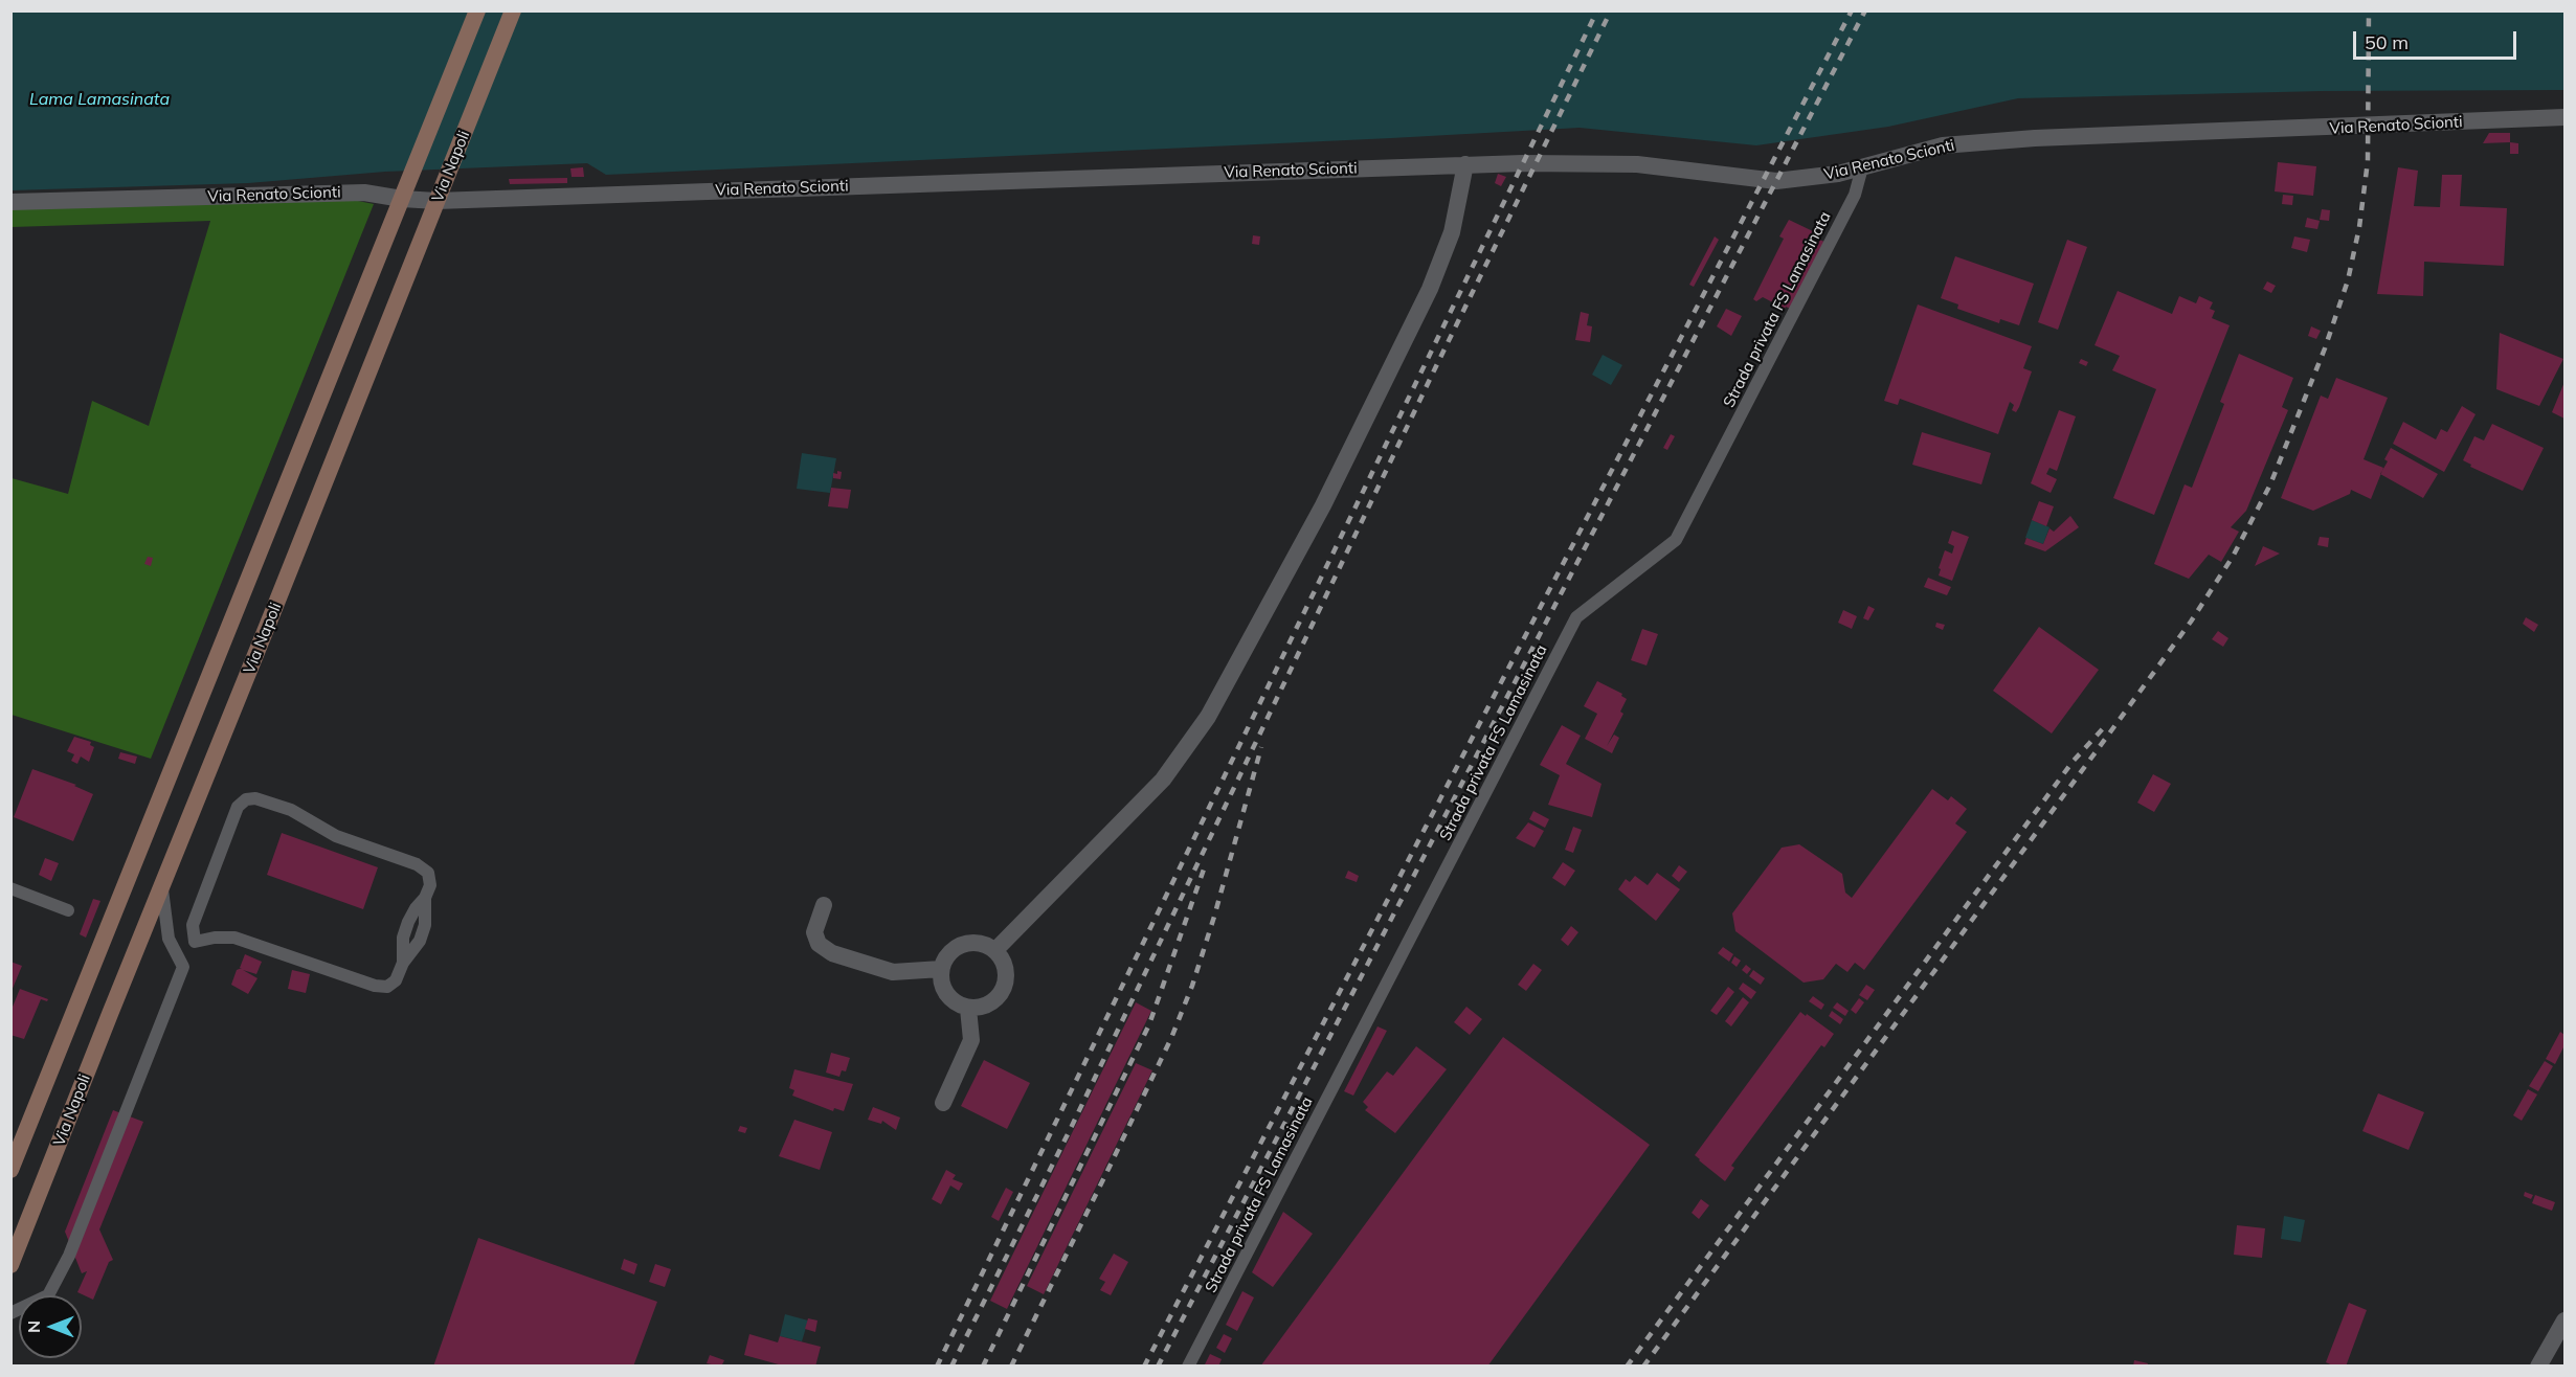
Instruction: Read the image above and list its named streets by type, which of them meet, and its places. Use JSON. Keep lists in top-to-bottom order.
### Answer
{
  "streets": {
    "main road": ["Via Napoli"],
    "street": ["Via Renato Scionti"],
    "lane": ["Strada privata FS Lamasinata"]
  },
  "crossings": [
    ["Via Renato Scionti", "Via Napoli"],
    ["Via Renato Scionti", "Strada privata FS Lamasinata"]
  ],
  "water": ["Lama Lamasinata"],
  "scale_bar": "50 m",
  "north": "left"
}
